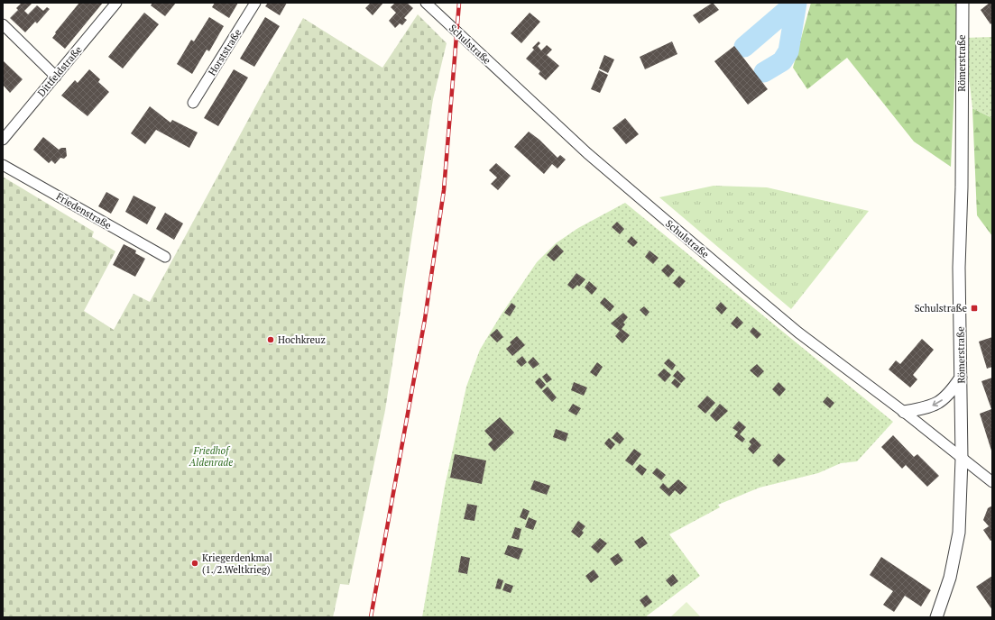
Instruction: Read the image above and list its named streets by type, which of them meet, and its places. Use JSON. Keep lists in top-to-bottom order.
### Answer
{
  "streets": {
    "street": [
      "Schulstraße",
      "Horststraße",
      "Römerstraße",
      "Dittfeldstraße",
      "Friedenstraße"
    ]
  },
  "crossings": [
    ["Schulstraße", "Römerstraße"]
  ],
  "parks": ["Friedhof Aldenrade"],
  "places": {
    "transit": ["Schulstraße"],
    "other": ["Hochkreuz", "Kriegerdenkmal (1./2.Weltkrieg)"]
  }
}
